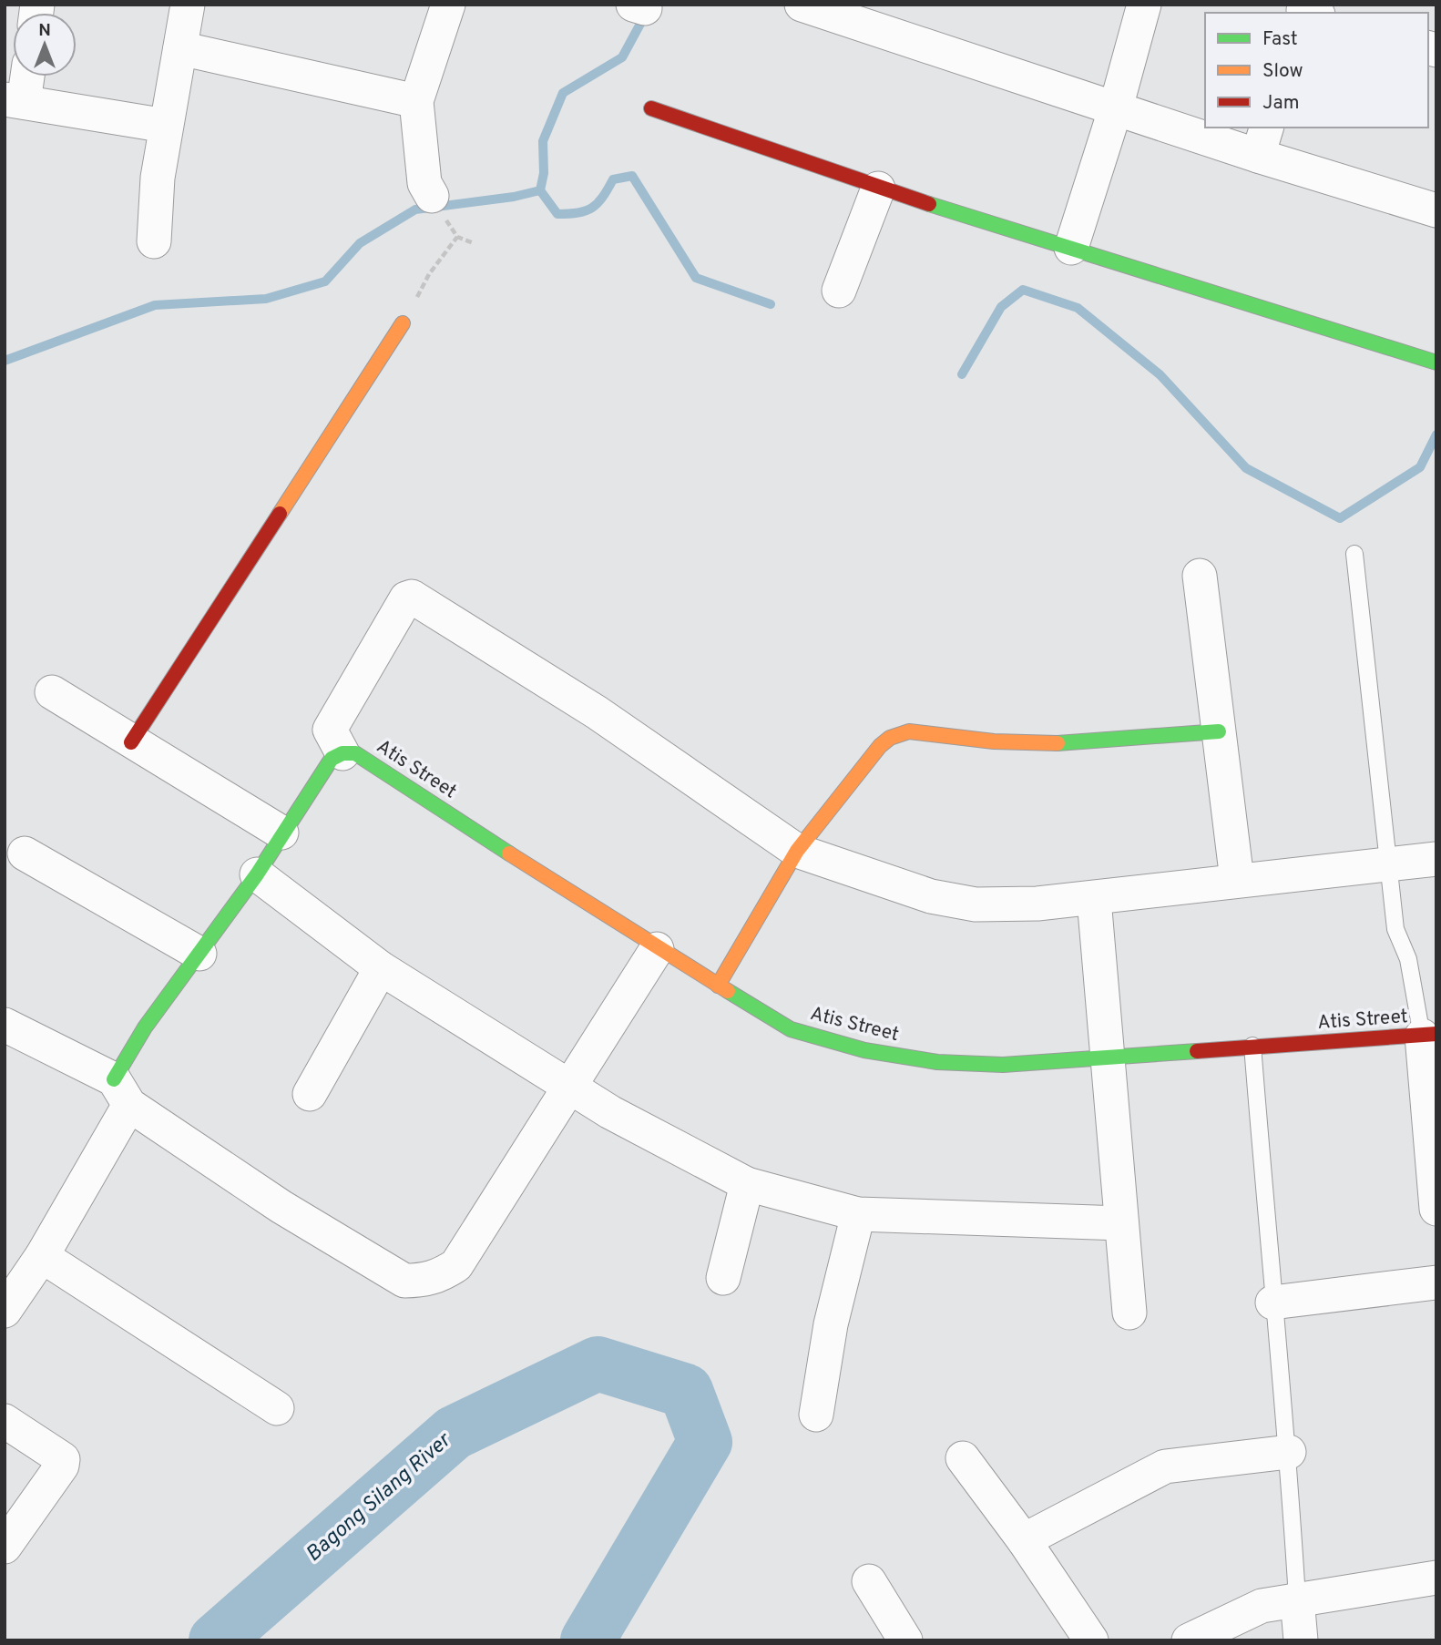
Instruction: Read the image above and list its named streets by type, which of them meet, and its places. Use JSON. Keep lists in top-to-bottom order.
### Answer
{
  "streets": {
    "street": ["Atis Street"]
  },
  "water": ["Bagong Silang River"],
  "legend": ["Fast", "Slow", "Jam"],
  "north": "top"
}
